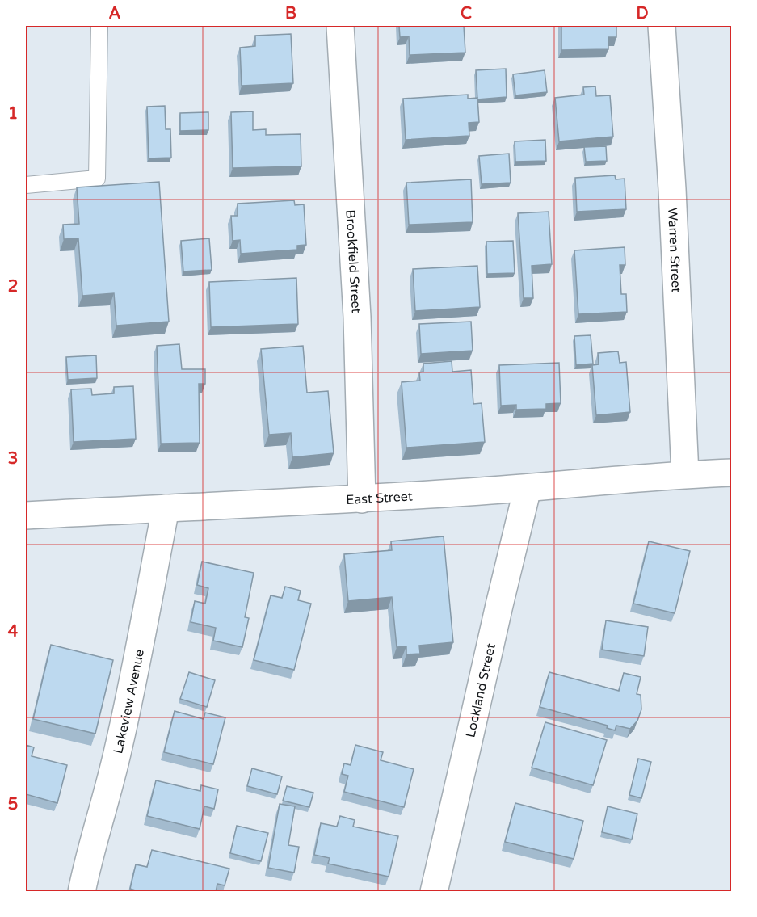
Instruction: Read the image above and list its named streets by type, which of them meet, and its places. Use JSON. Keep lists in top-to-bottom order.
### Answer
{
  "streets": {
    "street": [
      "Warren Street",
      "Brookfield Street",
      "East Street",
      "Lockland Street",
      "Lakeview Avenue"
    ]
  },
  "crossings": [
    ["Warren Street", "East Street"],
    ["Brookfield Street", "East Street"],
    ["East Street", "Lockland Street"],
    ["East Street", "Lakeview Avenue"]
  ],
  "grid": {
    "columns": [
      "A",
      "B",
      "C",
      "D"
    ],
    "rows": [
      "1",
      "2",
      "3",
      "4",
      "5"
    ]
  }
}
